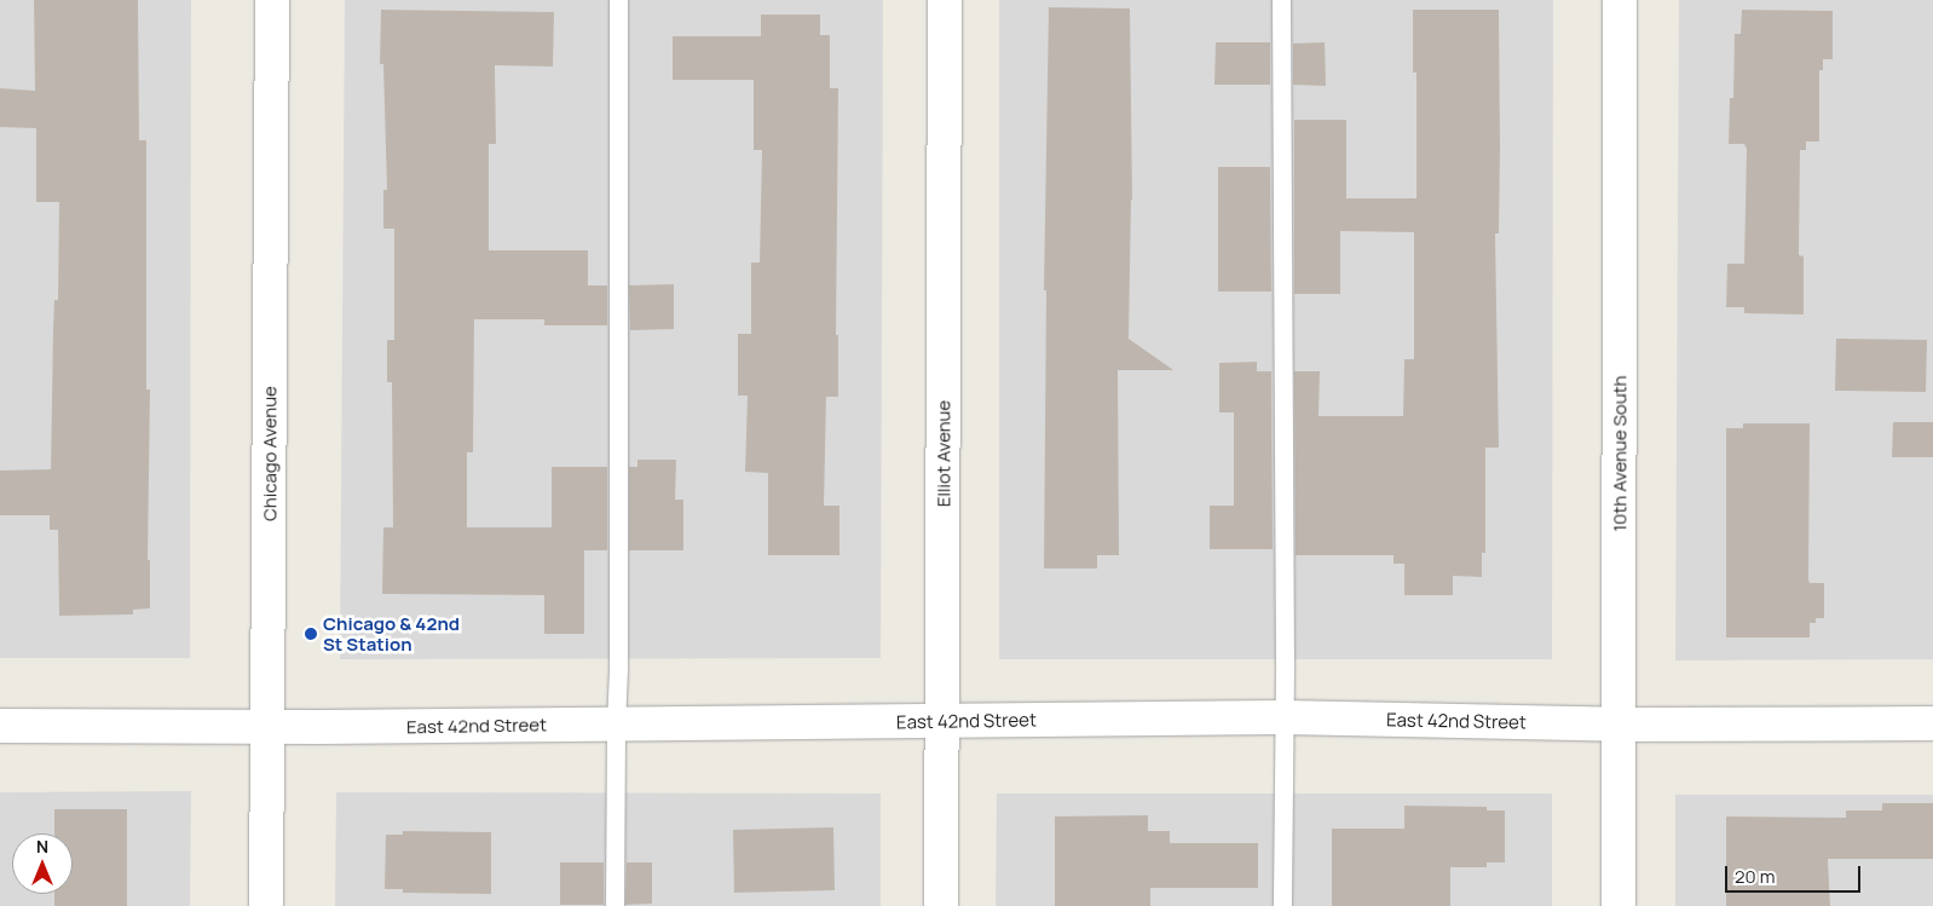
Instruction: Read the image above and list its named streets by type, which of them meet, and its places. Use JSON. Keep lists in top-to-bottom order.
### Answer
{
  "streets": {
    "street": [
      "Chicago Avenue",
      "Elliot Avenue",
      "10th Avenue South",
      "East 42nd Street"
    ]
  },
  "crossings": [
    ["Chicago Avenue", "East 42nd Street"],
    ["Elliot Avenue", "East 42nd Street"],
    ["10th Avenue South", "East 42nd Street"]
  ],
  "places": ["Chicago & 42nd St Station"],
  "scale_bar": "20 m",
  "north": "top"
}
